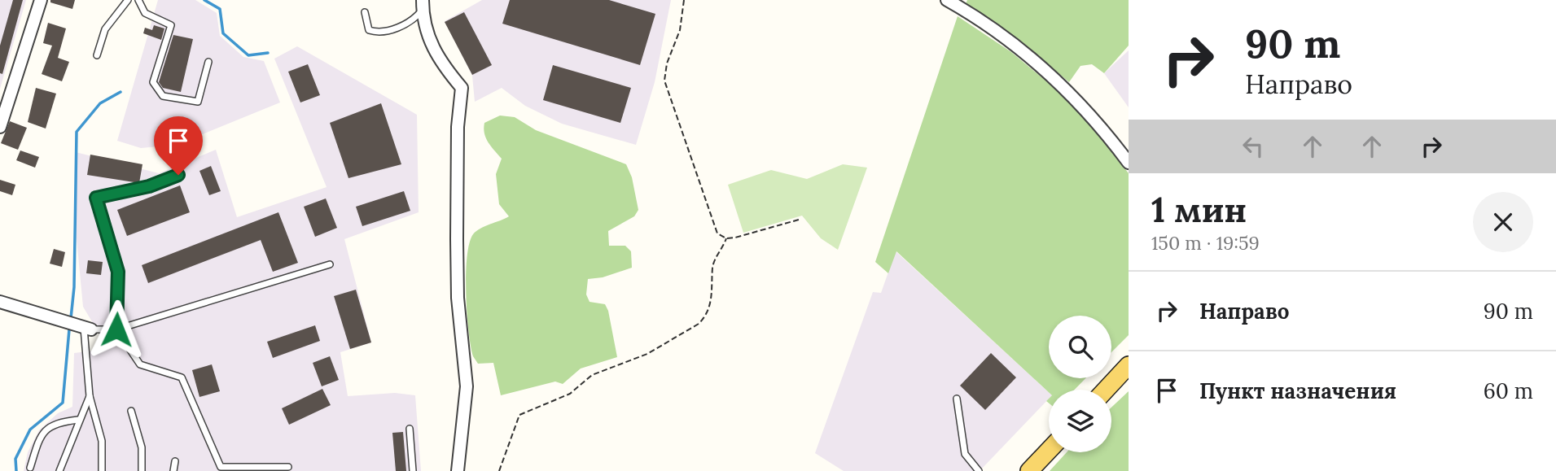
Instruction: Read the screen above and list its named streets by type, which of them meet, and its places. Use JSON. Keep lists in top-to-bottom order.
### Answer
{
  "page": {
    "turn": ["90 m", "Направо"],
    "heading": ["1 мин", "150 m · 19:59"],
    "list": [
      {
        "name": "Направо",
        "value": "90 m"
      },
      {
        "name": "Пункт назначения",
        "value": "60 m"
      }
    ]
  }
}
